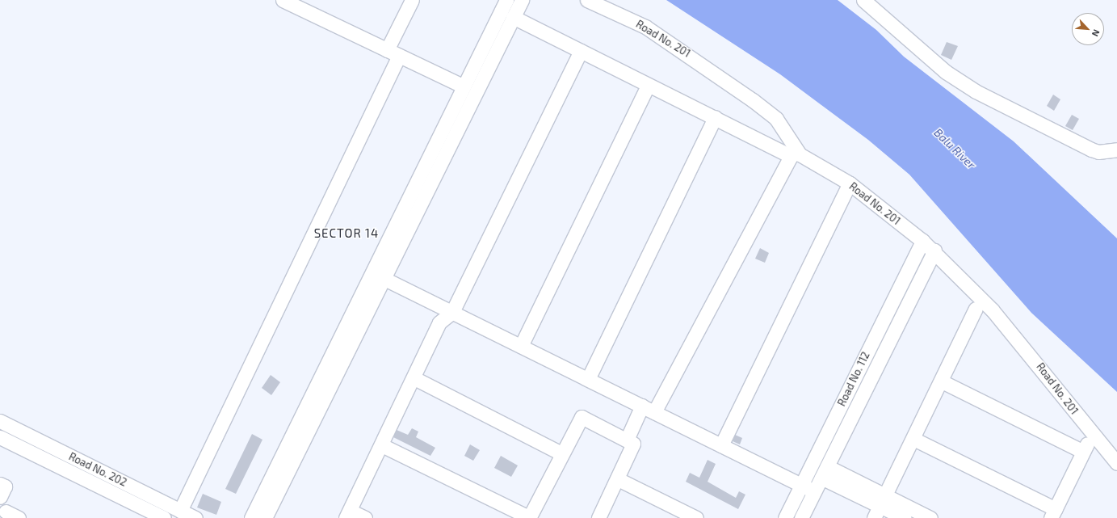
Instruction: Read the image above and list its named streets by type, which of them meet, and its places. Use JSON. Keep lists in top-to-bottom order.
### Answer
{
  "streets": {
    "street": ["Road No. 201", "Road No. 112", "Road No. 202"]
  },
  "crossings": [
    ["Road No. 201", "Road No. 112"]
  ],
  "districts": ["SECTOR 14"],
  "water": ["Balu River"],
  "north": "bottom right"
}
